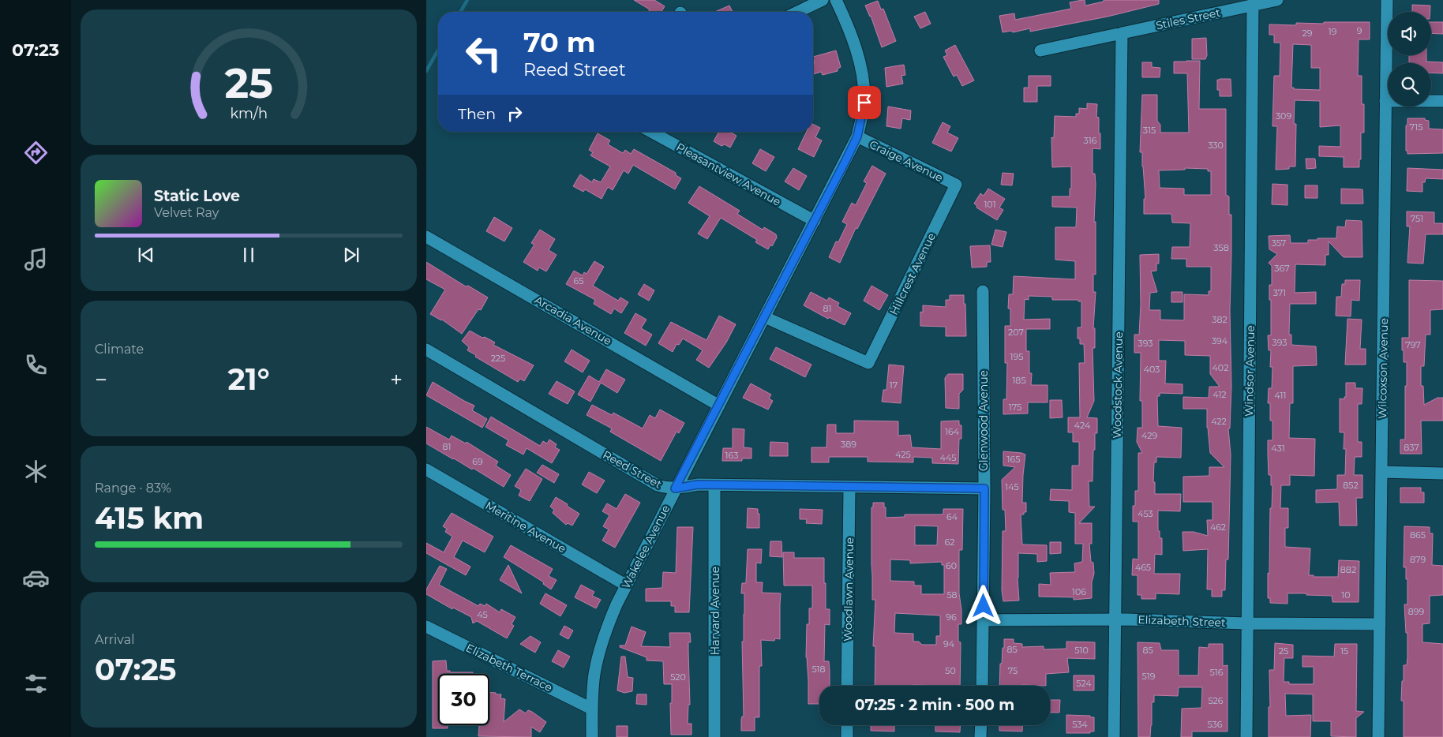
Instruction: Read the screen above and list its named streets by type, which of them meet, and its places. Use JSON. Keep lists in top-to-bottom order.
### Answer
{
  "streets": {
    "street": [
      "Stiles Street",
      "Craige Avenue",
      "Pleasantview Avenue",
      "Hillcrest Avenue",
      "Arcadia Avenue",
      "Wilcoxson Avenue",
      "Windsor Avenue",
      "Woodstock Avenue",
      "Glenwood Avenue",
      "Reed Street",
      "Meritine Avenue",
      "Wakelee Avenue",
      "Woodlawn Avenue",
      "Harvard Avenue",
      "Elizabeth Street",
      "Elizabeth Terrace"
    ]
  },
  "crossings": [
    ["Stiles Street", "Windsor Avenue"],
    ["Stiles Street", "Woodstock Avenue"],
    ["Craige Avenue", "Hillcrest Avenue"],
    ["Craige Avenue", "Wakelee Avenue"],
    ["Pleasantview Avenue", "Wakelee Avenue"],
    ["Hillcrest Avenue", "Wakelee Avenue"],
    ["Arcadia Avenue", "Wakelee Avenue"],
    ["Wilcoxson Avenue", "Elizabeth Street"],
    ["Windsor Avenue", "Elizabeth Street"],
    ["Woodstock Avenue", "Elizabeth Street"],
    ["Glenwood Avenue", "Reed Street"],
    ["Glenwood Avenue", "Elizabeth Street"],
    ["Reed Street", "Wakelee Avenue"],
    ["Reed Street", "Woodlawn Avenue"],
    ["Reed Street", "Harvard Avenue"],
    ["Meritine Avenue", "Wakelee Avenue"],
    ["Wakelee Avenue", "Elizabeth Terrace"]
  ],
  "house_numbers": [
    "9",
    "19",
    "29",
    "309",
    "715",
    "315",
    "316",
    "330",
    "101",
    "751",
    "357",
    "358",
    "367",
    "65",
    "371",
    "81",
    "382",
    "207",
    "394",
    "393",
    "393",
    "797",
    "195",
    "225",
    "402",
    "403",
    "185",
    "17",
    "412",
    "411",
    "175",
    "422",
    "424",
    "164",
    "429",
    "389",
    "81",
    "837",
    "431",
    "425",
    "163",
    "445",
    "165",
    "69",
    "852",
    "145",
    "453",
    "64",
    "462",
    "865",
    "62",
    "879",
    "60",
    "465",
    "882",
    "106",
    "58",
    "10",
    "899",
    "45",
    "96",
    "94",
    "85",
    "510",
    "85",
    "25",
    "15",
    "518",
    "50",
    "75",
    "516",
    "519",
    "520",
    "524",
    "526",
    "534",
    "536"
  ],
  "page": {
    "tabs": "07:23",
    "turn": ["70 m", "Reed Street"],
    "then": "Then",
    "song": ["Static Love", "Velvet Ray"],
    "tile": [
      "Climate",
      ["Range · 83%", "415 km"],
      ["Arrival", "07:25"]
    ],
    "heat": ["−", "21°", "+"],
    "limit": "30",
    "trip": "07:25 · 2 min · 500 m",
    "gauge": ["25", "km/h"]
  }
}
